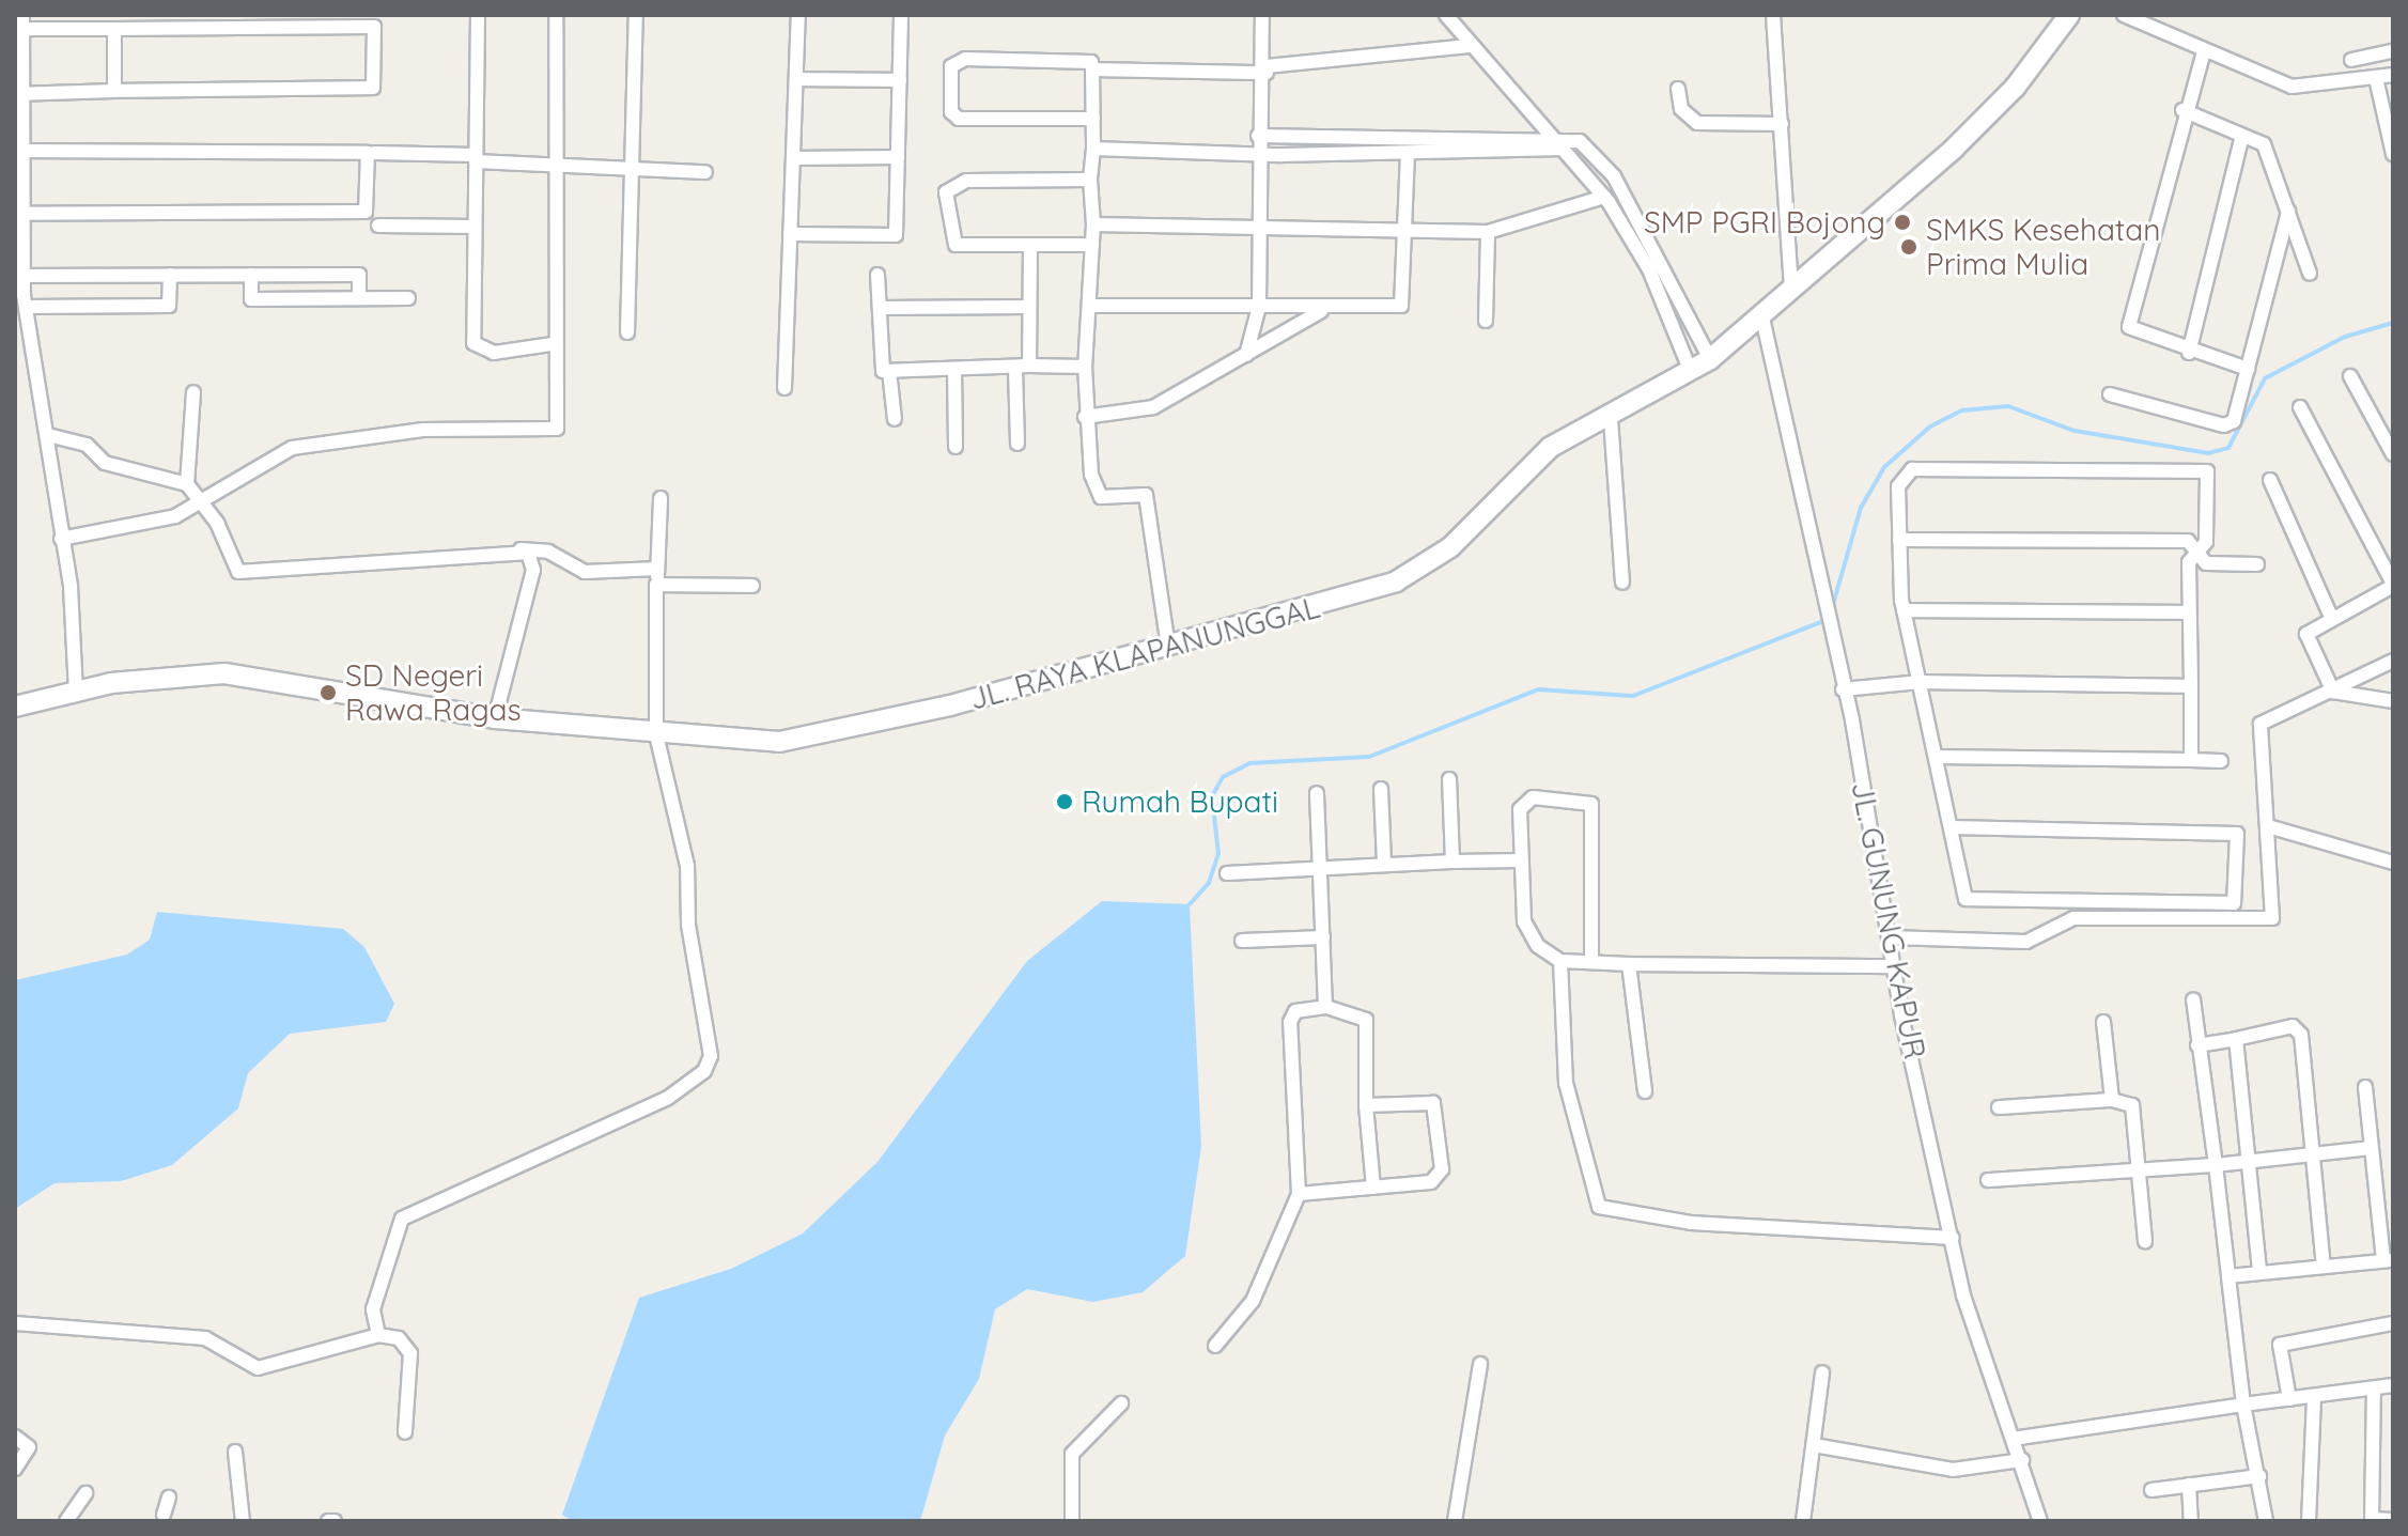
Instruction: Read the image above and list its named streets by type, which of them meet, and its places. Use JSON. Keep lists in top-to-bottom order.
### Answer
{
  "streets": {
    "street": ["JL. RAYA KLAPANUNGGAL", "JL. GUNUNG KAPUR"]
  },
  "crossings": [
    ["JL. RAYA KLAPANUNGGAL", "JL. GUNUNG KAPUR"]
  ],
  "places": [
    "SMP PGRI Bojong",
    "SMKS Kesehatan Prima Mulia",
    "SD Negeri Rawa Ragas",
    "Rumah Bupati"
  ]
}
